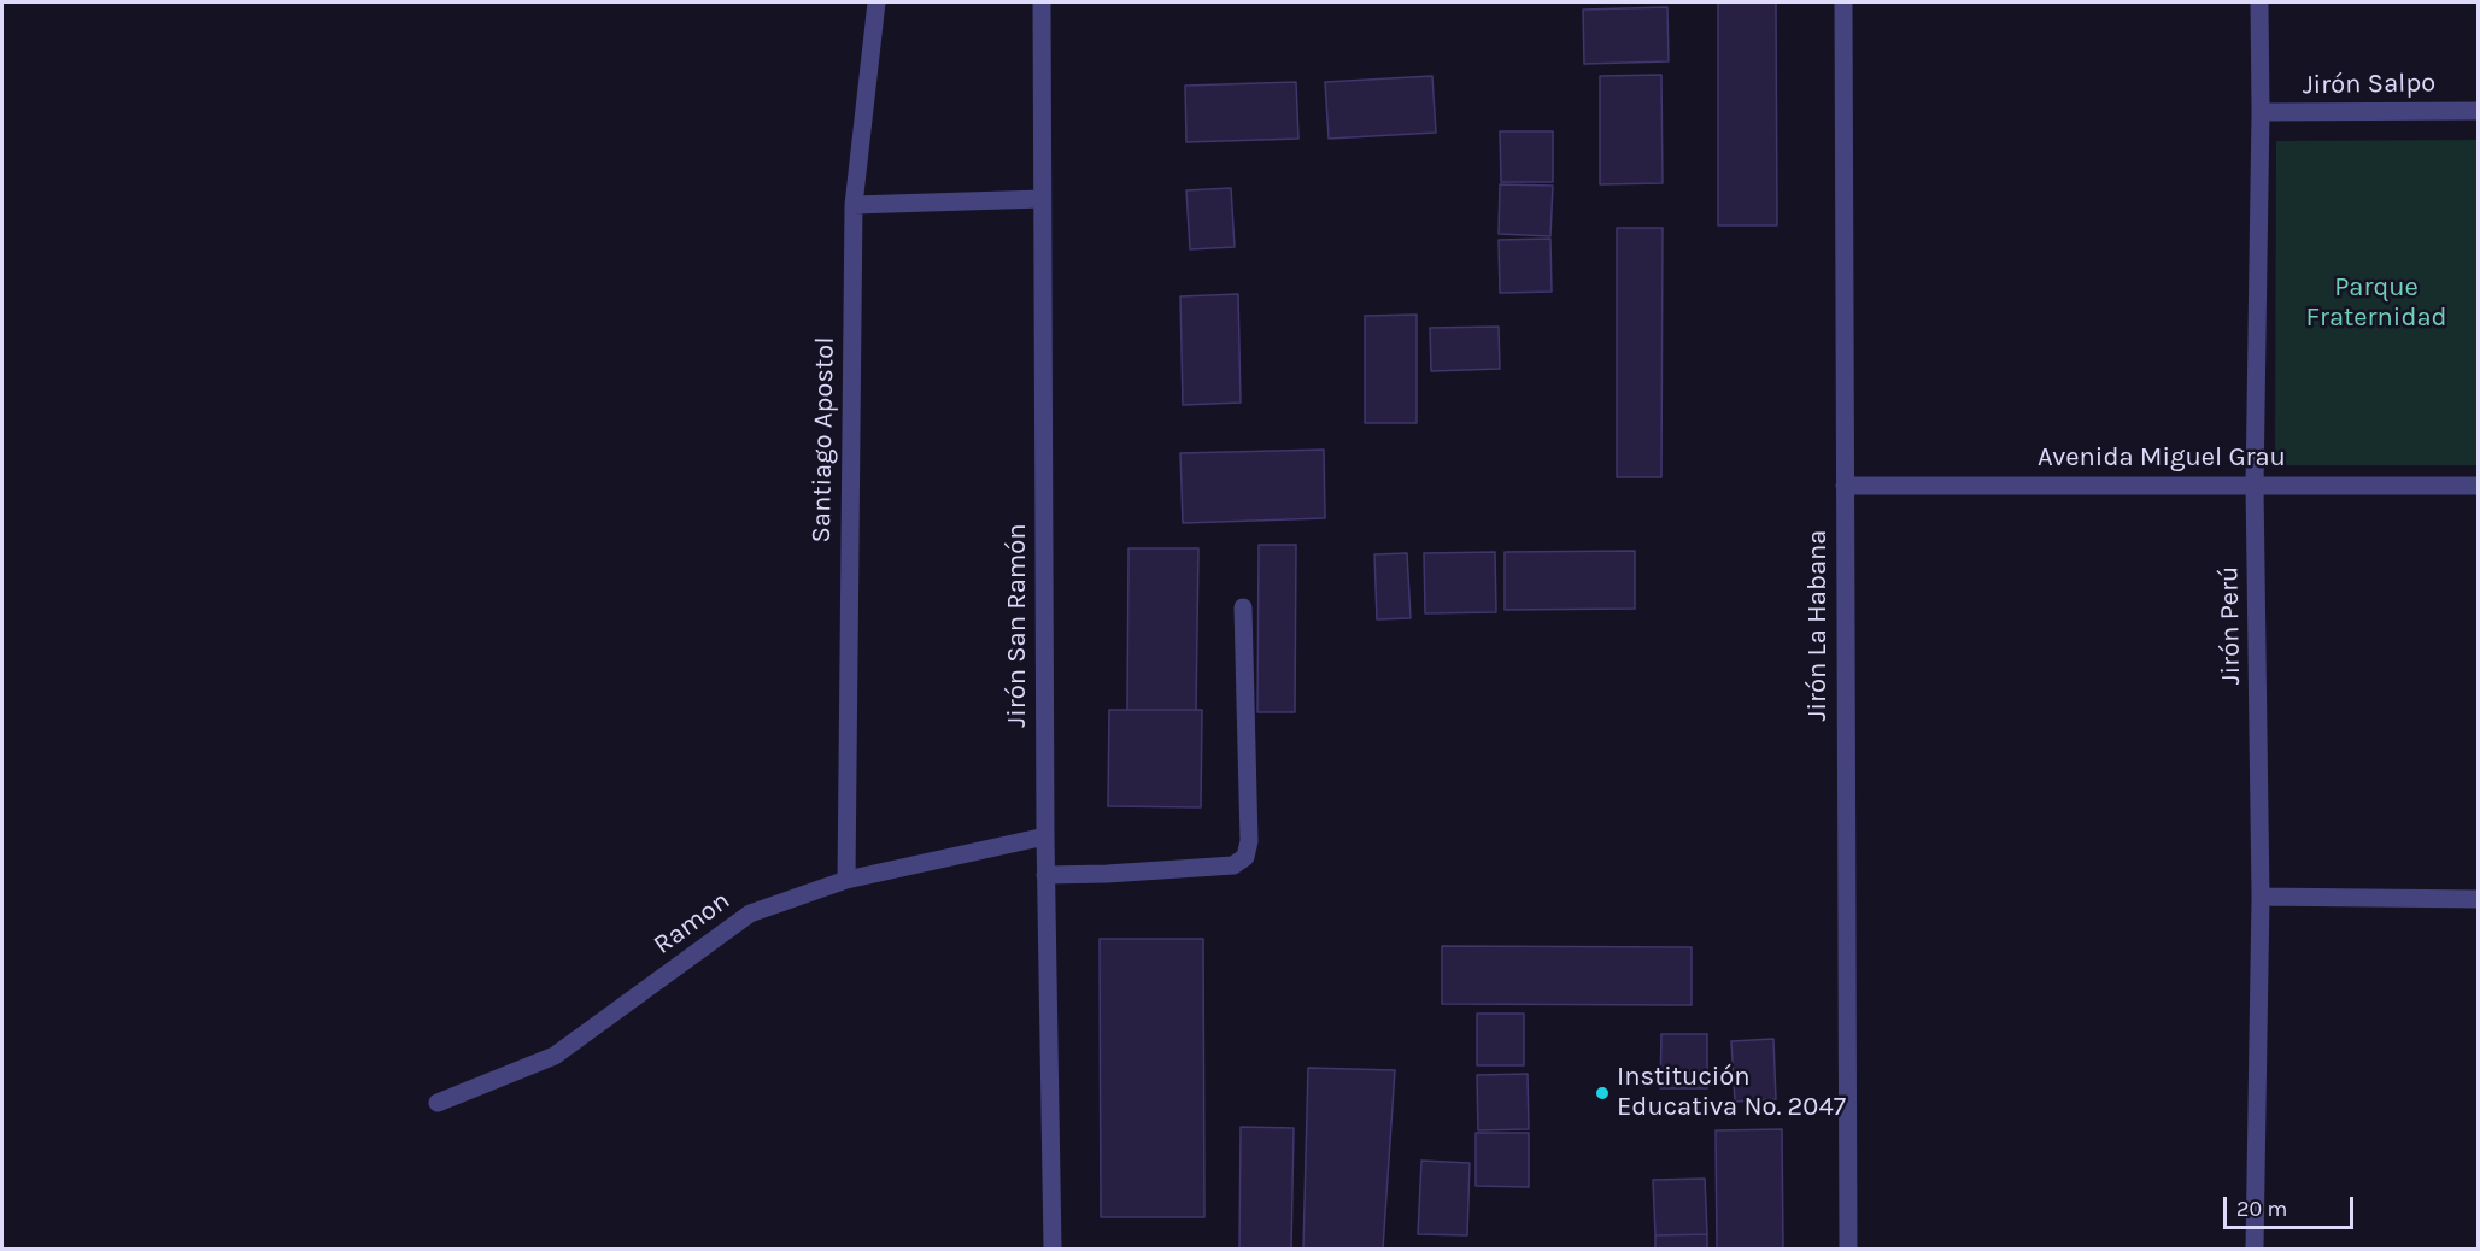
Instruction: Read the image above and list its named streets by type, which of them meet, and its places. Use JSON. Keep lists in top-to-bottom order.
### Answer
{
  "streets": {
    "street": [
      "Jirón Salpo",
      "Santiago Apostol",
      "Avenida Miguel Grau",
      "Jirón San Ramón",
      "Jirón La Habana",
      "Jirón Perú",
      "Ramon"
    ]
  },
  "crossings": [
    ["Jirón Salpo", "Jirón Perú"],
    ["Santiago Apostol", "Ramon"],
    ["Avenida Miguel Grau", "Jirón La Habana"],
    ["Avenida Miguel Grau", "Jirón Perú"],
    ["Jirón San Ramón", "Ramon"]
  ],
  "parks": ["Parque Fraternidad"],
  "places": ["Institución Educativa No. 2047"],
  "scale_bar": "20 m"
}
